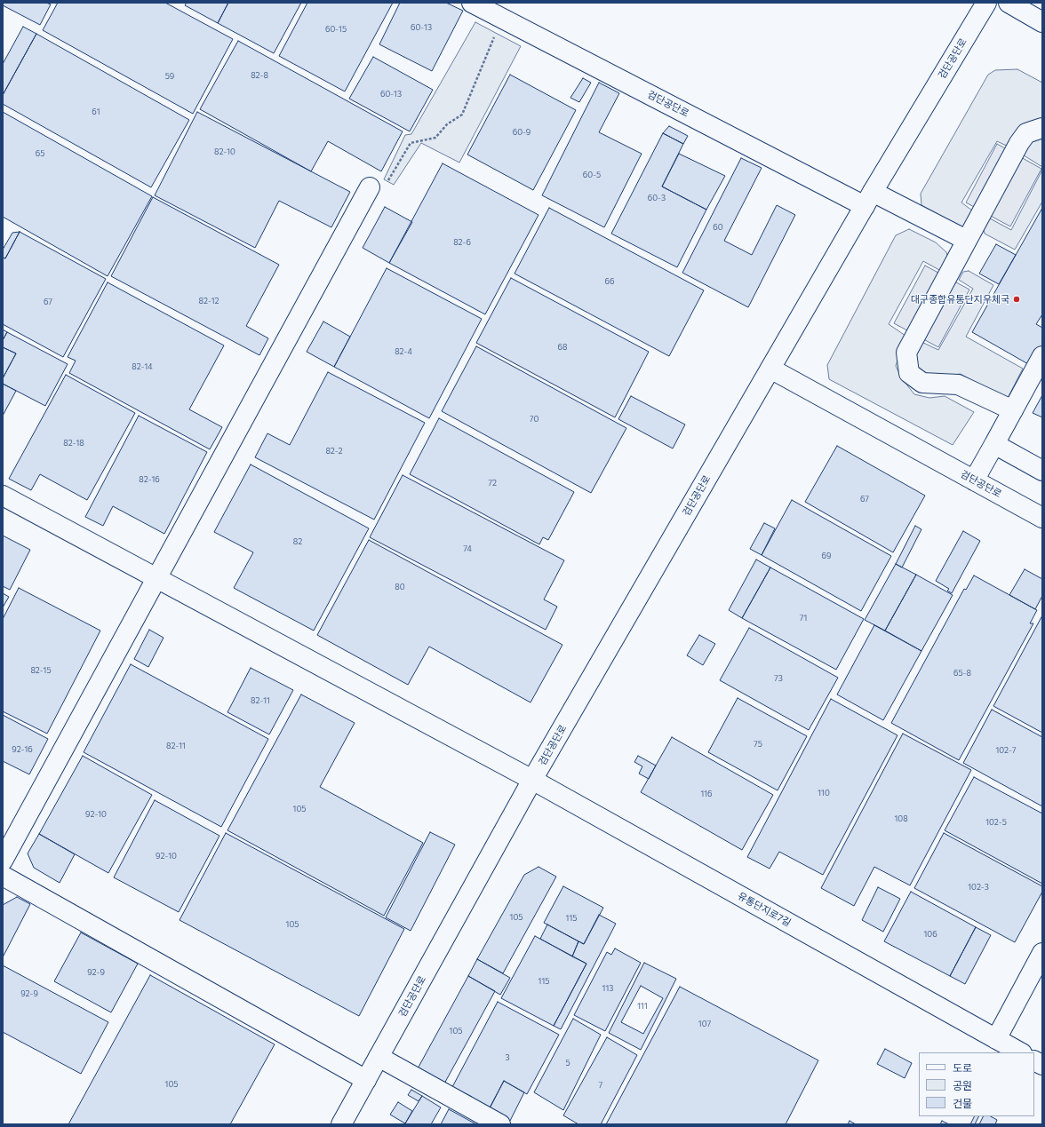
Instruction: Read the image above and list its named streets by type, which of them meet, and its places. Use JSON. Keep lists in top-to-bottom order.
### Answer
{
  "streets": {
    "street": ["검단공단로", "유통단지로7길"]
  },
  "crossings": [
    ["검단공단로", "유통단지로7길"]
  ],
  "places": ["대구종합유통단지우체국"],
  "house_numbers": [
    "60-13",
    "60-15",
    "82-8",
    "59",
    "60-13",
    "61",
    "60-9",
    "82-10",
    "65",
    "60-5",
    "60-3",
    "60",
    "82-6",
    "66",
    "82-12",
    "67",
    "68",
    "82-4",
    "82-14",
    "70",
    "82-18",
    "82-2",
    "82-16",
    "72",
    "67",
    "82",
    "74",
    "69",
    "80",
    "71",
    "82-15",
    "65-8",
    "73",
    "82-11",
    "75",
    "82-11",
    "92-16",
    "102-7",
    "110",
    "116",
    "105",
    "92-10",
    "108",
    "102-5",
    "92-10",
    "102-3",
    "105",
    "115",
    "105",
    "106",
    "92-9",
    "115",
    "113",
    "92-9",
    "111",
    "107",
    "105",
    "3",
    "5",
    "105",
    "7"
  ],
  "legend": ["도로", "공원", "건물"]
}
